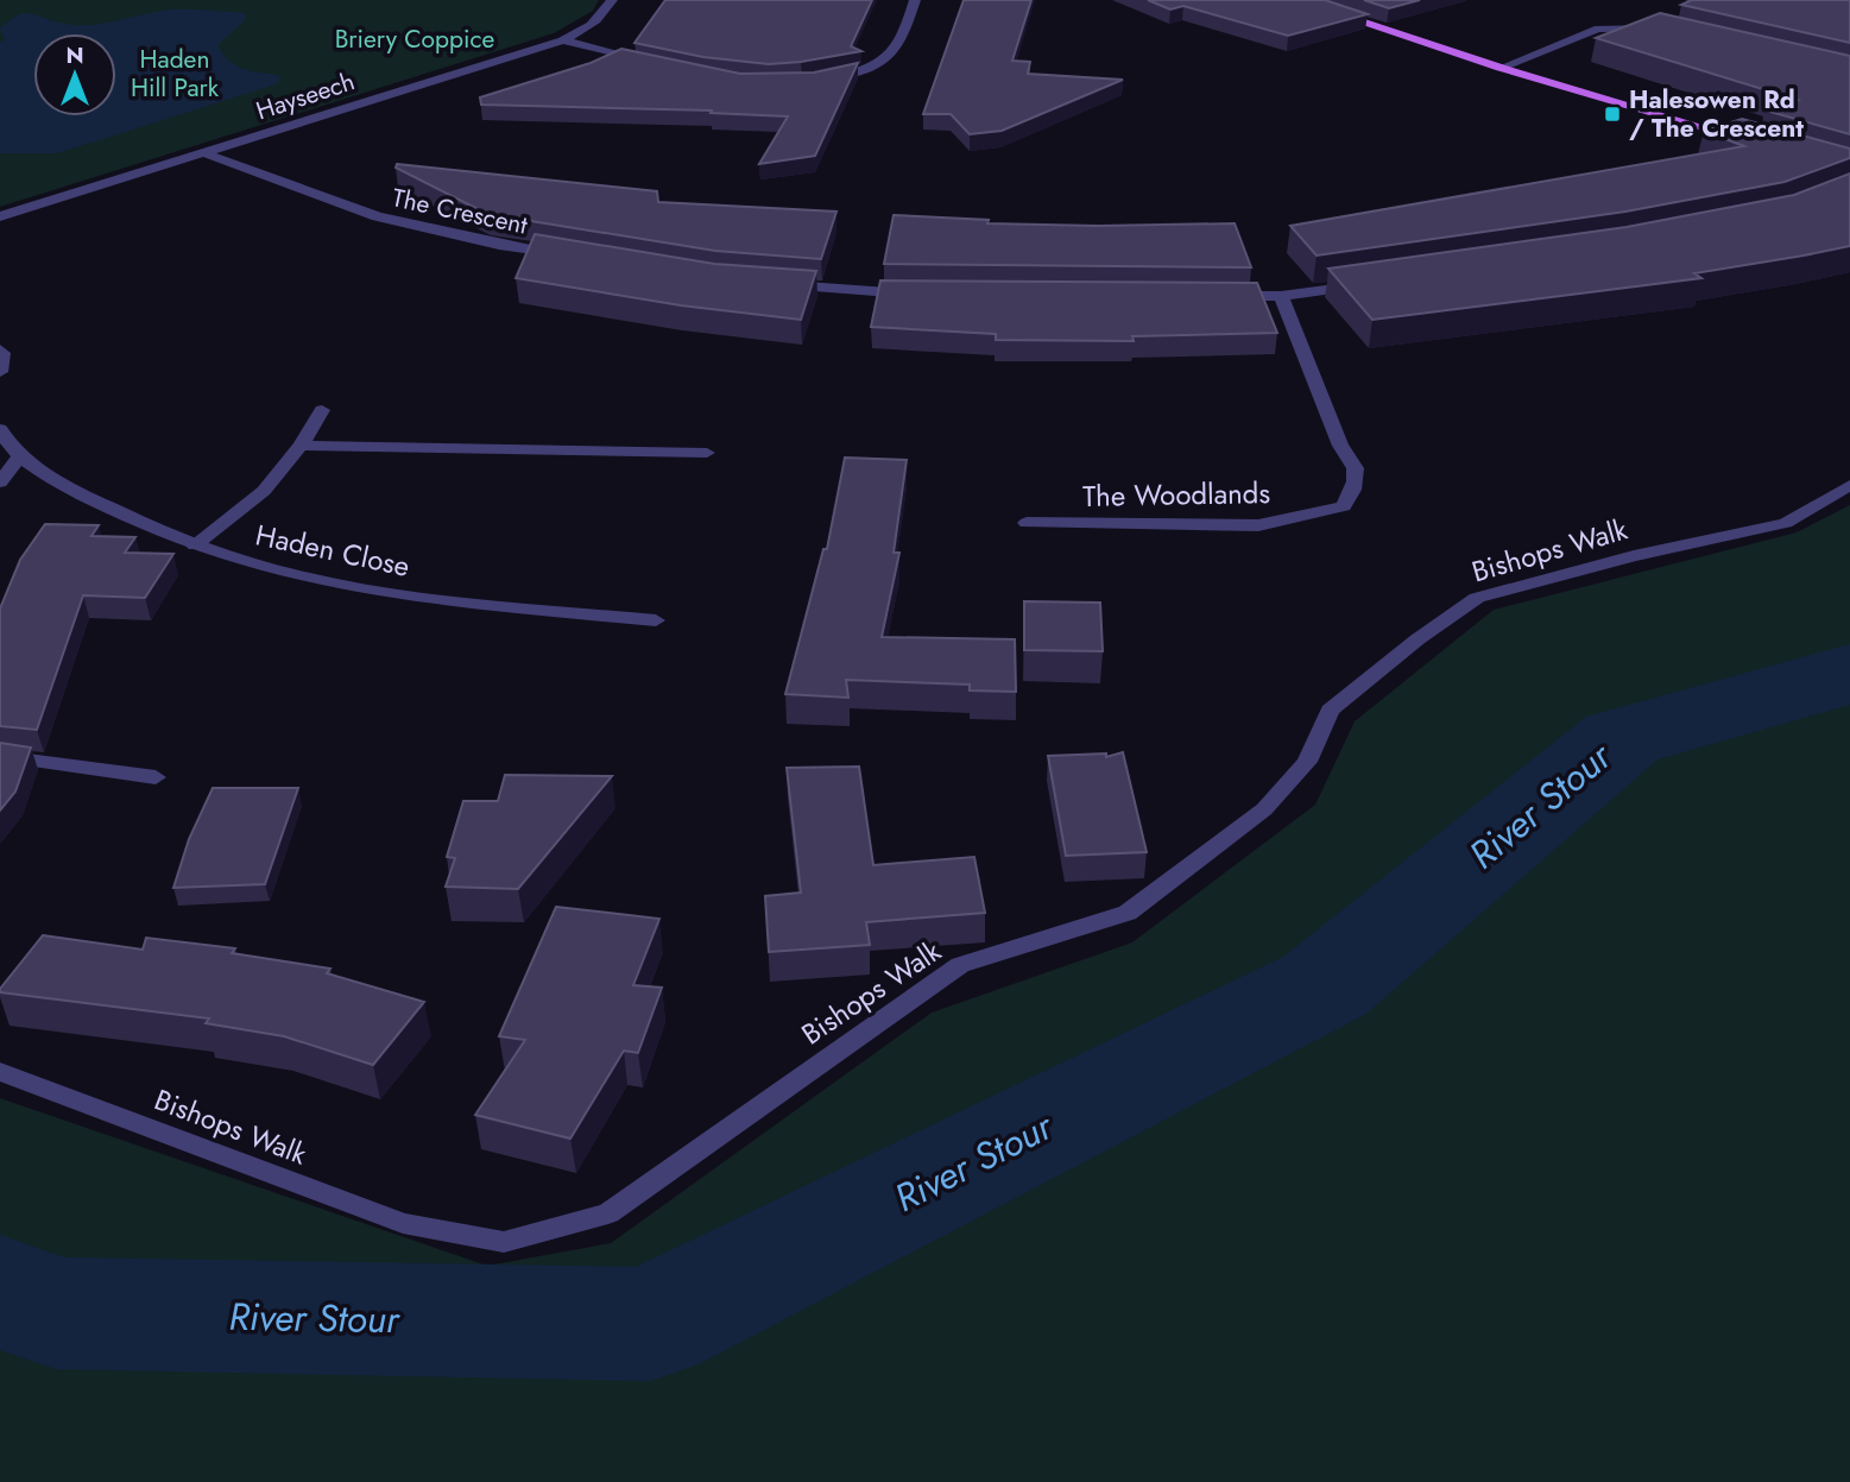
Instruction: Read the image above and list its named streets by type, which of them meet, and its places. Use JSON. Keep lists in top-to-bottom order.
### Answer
{
  "streets": {
    "street": [
      "Hayseech",
      "The Crescent",
      "The Woodlands",
      "Haden Close",
      "Bishops Walk"
    ]
  },
  "crossings": [
    ["Hayseech", "The Crescent"]
  ],
  "water": ["River Stour"],
  "parks": ["Briery Coppice", "Haden Hill Park"],
  "places": {
    "transit": ["Halesowen Rd / The Crescent"]
  },
  "north": "top"
}
